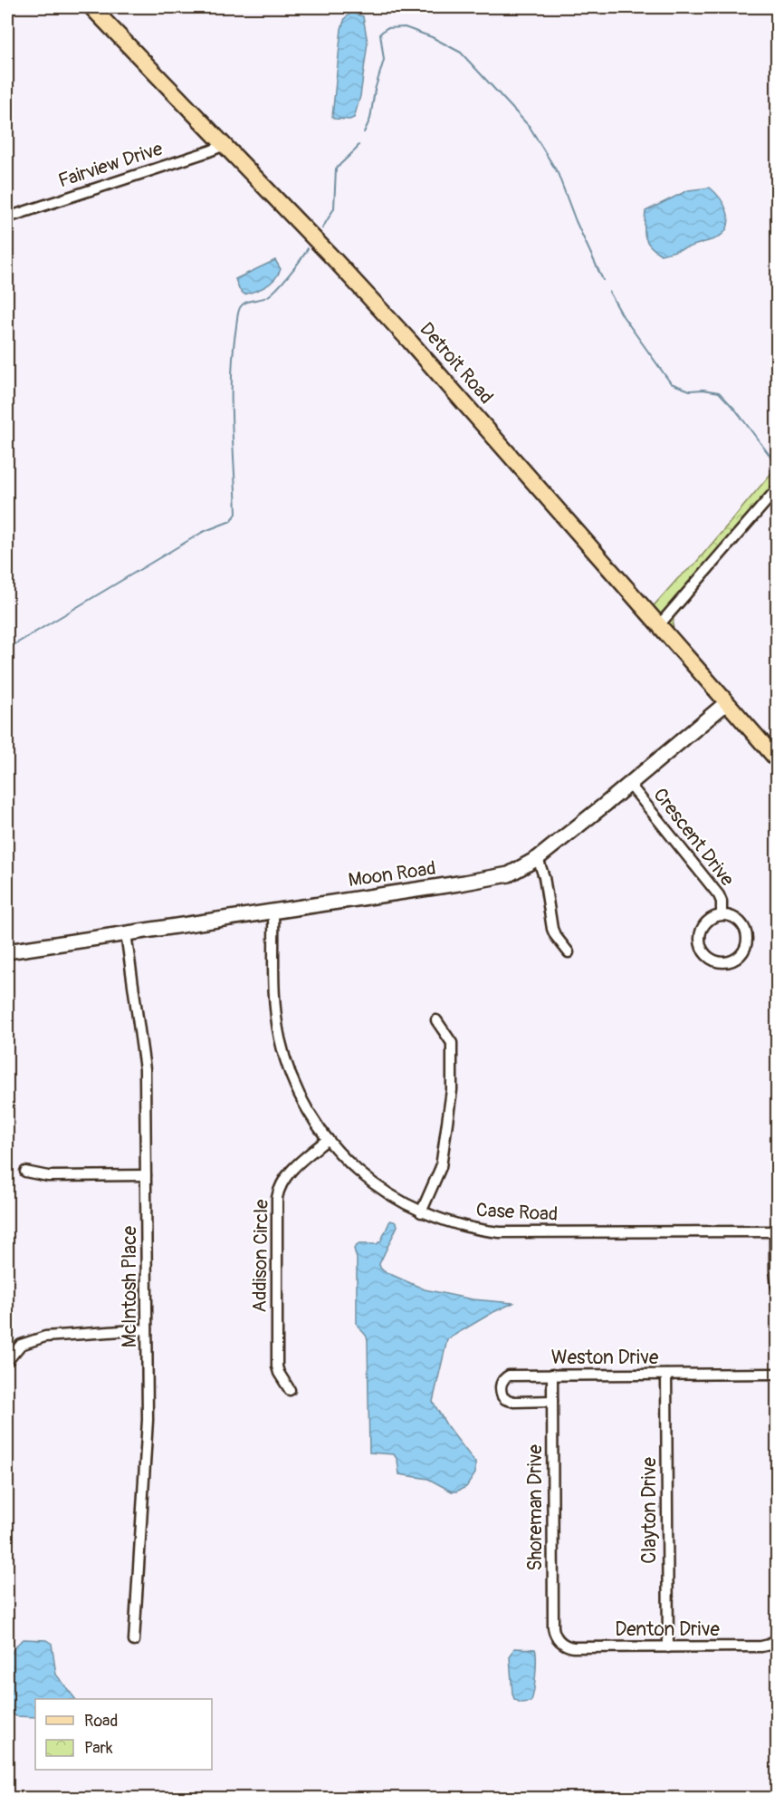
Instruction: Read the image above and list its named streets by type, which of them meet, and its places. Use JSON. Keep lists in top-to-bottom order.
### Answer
{
  "streets": {
    "main road": ["Detroit Road"],
    "street": [
      "Fairview Drive",
      "Crescent Drive",
      "Moon Road",
      "Case Road",
      "Addison Circle",
      "McIntosh Place",
      "Weston Drive",
      "Shoreman Drive",
      "Clayton Drive",
      "Denton Drive"
    ]
  },
  "crossings": [
    ["Fairview Drive", "Detroit Road"],
    ["Detroit Road", "Moon Road"],
    ["Crescent Drive", "Moon Road"],
    ["Moon Road", "Case Road"],
    ["Moon Road", "McIntosh Place"],
    ["Case Road", "Addison Circle"],
    ["Weston Drive", "Shoreman Drive"],
    ["Weston Drive", "Clayton Drive"],
    ["Shoreman Drive", "Denton Drive"],
    ["Clayton Drive", "Denton Drive"]
  ],
  "legend": ["Road", "Park"]
}
